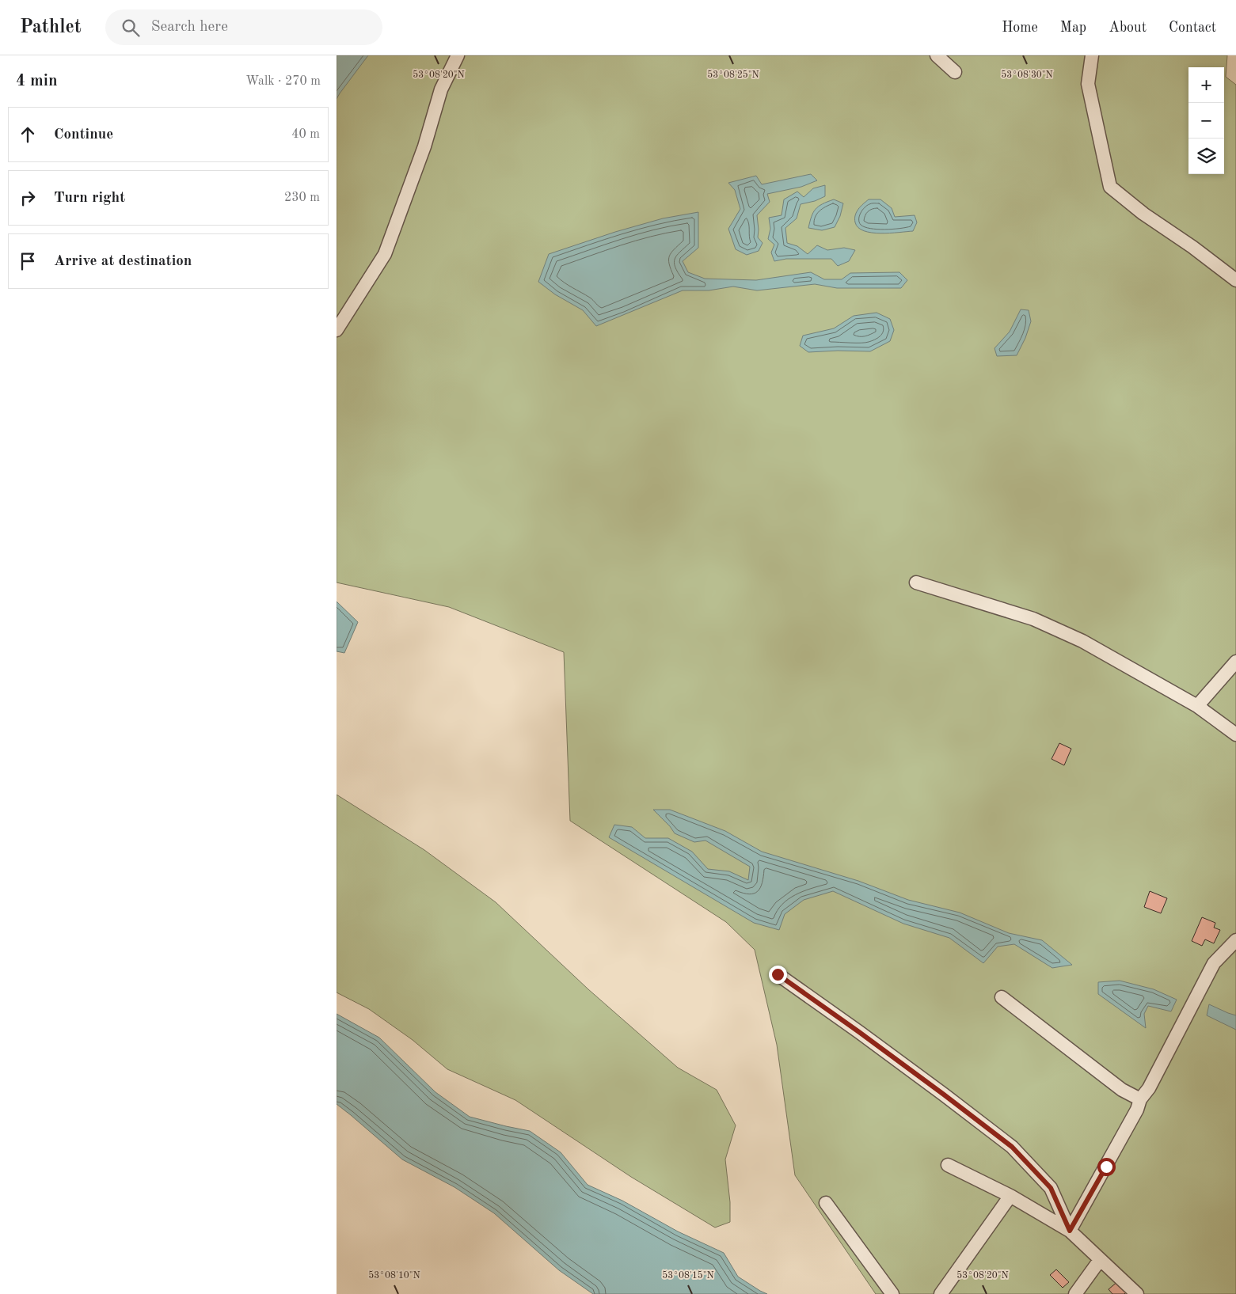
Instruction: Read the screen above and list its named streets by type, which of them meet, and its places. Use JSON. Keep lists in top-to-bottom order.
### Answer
{
  "page": {
    "header": "Pathlet",
    "search": "Search here",
    "nav": [
      "Home",
      "Map",
      "About",
      "Contact"
    ],
    "heading": ["4 min", "Walk · 270 m"],
    "map_buttons": ["+", "−"],
    "list": [
      ["Continue", "40 m"],
      ["Turn right", "230 m"],
      "Arrive at destination"
    ]
  },
  "coordinates": [
    "53°08'20\"N",
    "53°08'25\"N",
    "53°08'30\"N",
    "53°08'10\"N",
    "53°08'15\"N"
  ]
}
